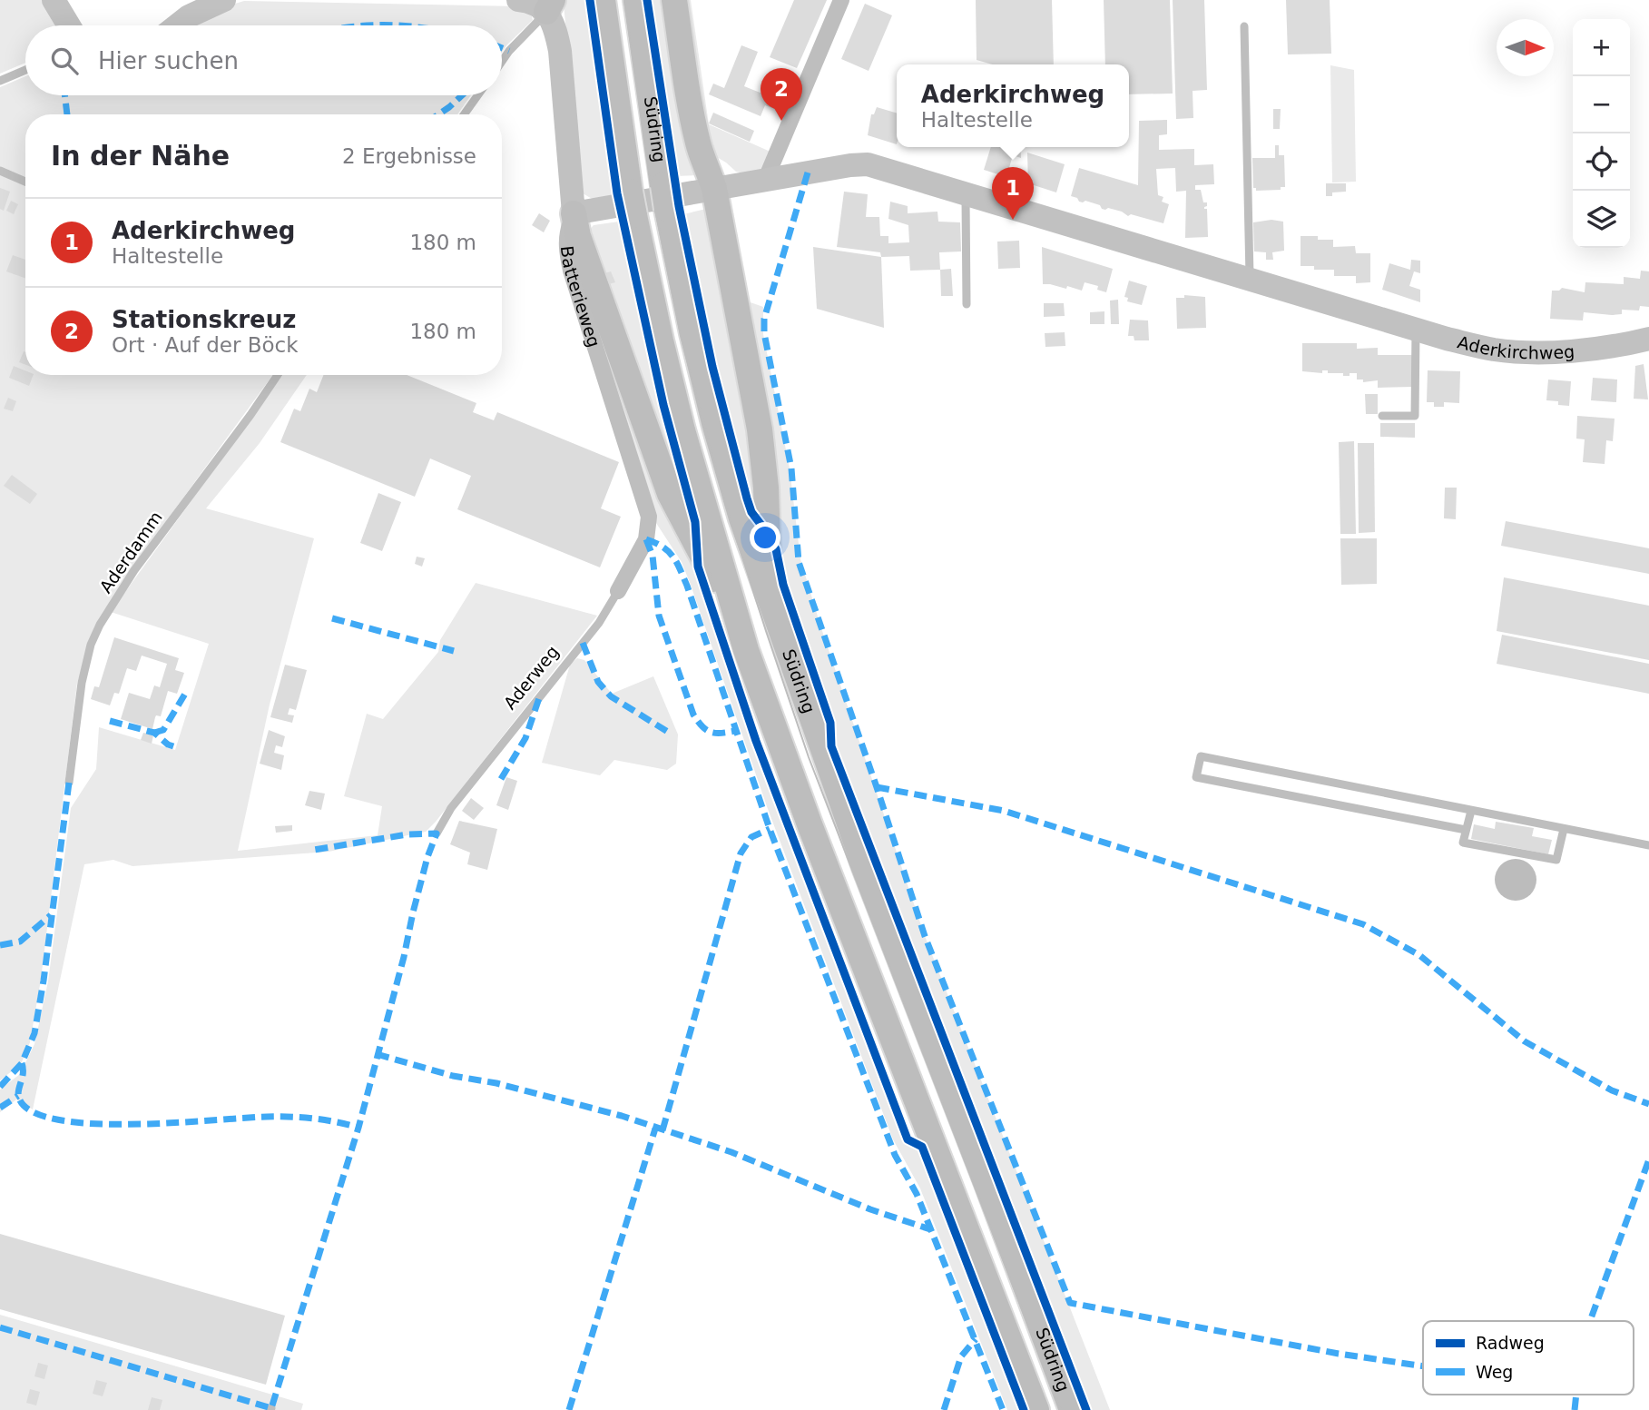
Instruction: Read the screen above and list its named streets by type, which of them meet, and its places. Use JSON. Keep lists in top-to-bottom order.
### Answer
{
  "streets": {
    "main road": ["Südring"],
    "street": ["Batterieweg", "Aderkirchweg", "Aderweg"],
    "lane": ["Aderdamm"]
  },
  "crossings": [
    ["Batterieweg", "Aderkirchweg"],
    ["Batterieweg", "Aderweg"]
  ],
  "legend": ["Radweg", "Weg"],
  "north": "right",
  "page": {
    "map_buttons": ["+", "−"],
    "search": "Hier suchen",
    "popup": ["Aderkirchweg", "Haltestelle"],
    "pins": ["2", "1"],
    "heading": ["In der Nähe", "2 Ergebnisse"],
    "list": [
      {
        "mark": "1",
        "name": "Aderkirchweg",
        "note": "Haltestelle",
        "value": "180 m"
      },
      {
        "mark": "2",
        "name": "Stationskreuz",
        "note": "Ort · Auf der Böck",
        "value": "180 m"
      }
    ]
  }
}
